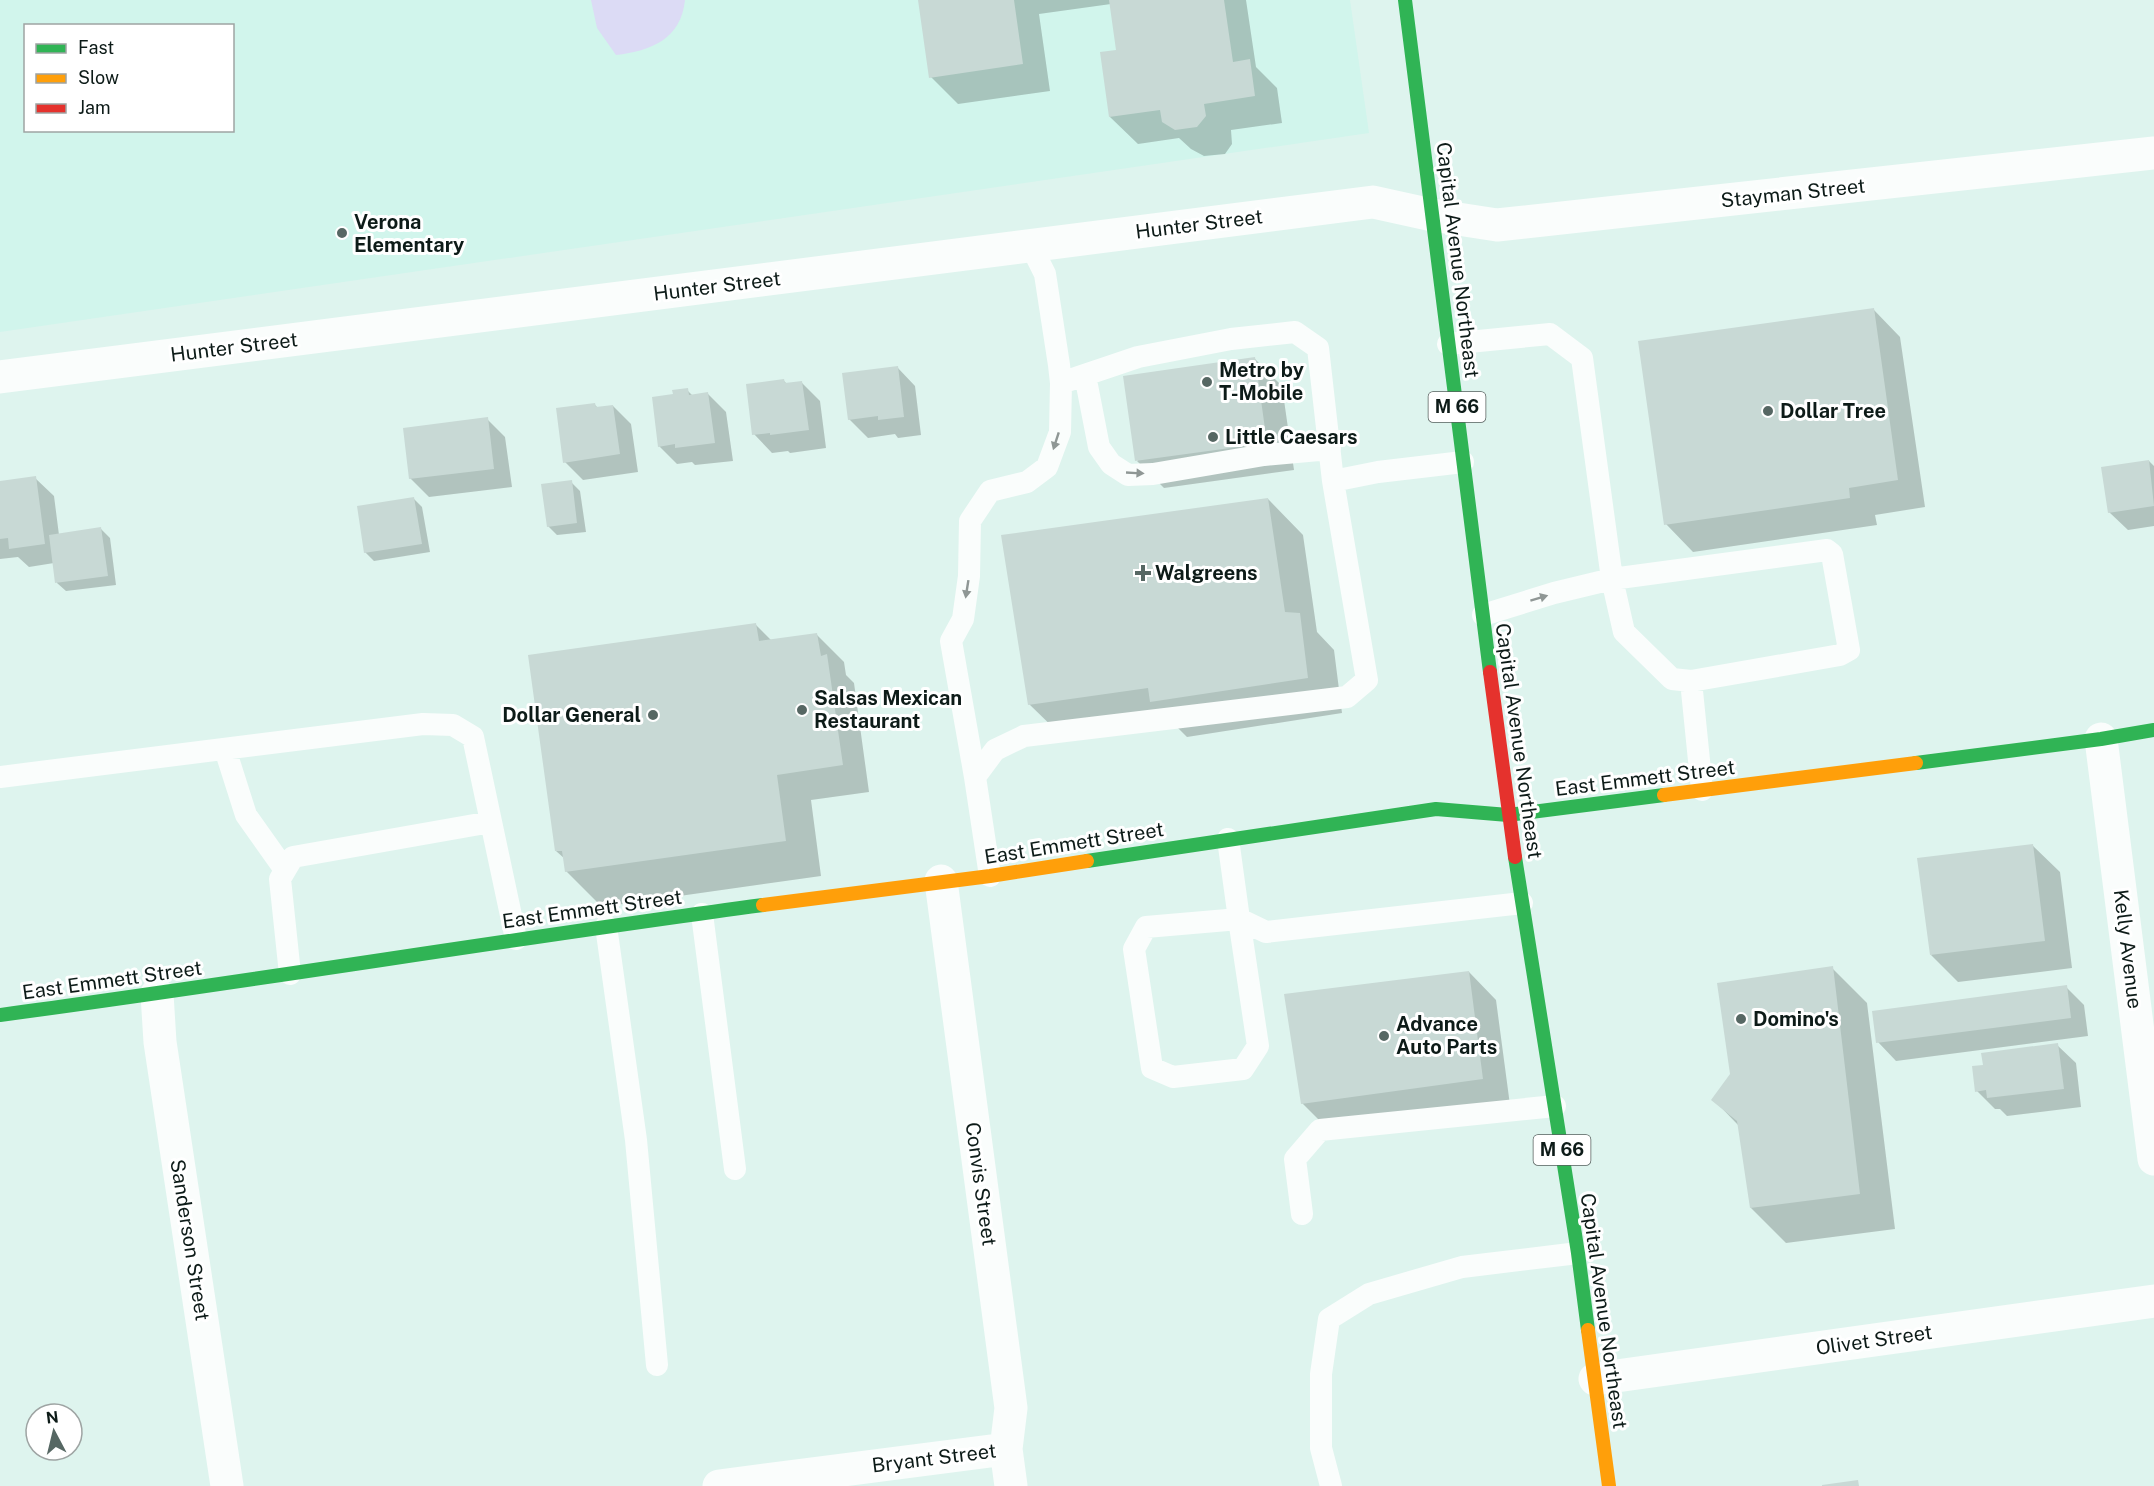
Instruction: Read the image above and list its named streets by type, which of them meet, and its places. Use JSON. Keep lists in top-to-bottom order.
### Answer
{
  "streets": {
    "street": [
      "Stayman Street",
      "Hunter Street",
      "Capital Avenue Northeast",
      "M 66",
      "East Emmett Street",
      "Kelly Avenue",
      "Convis Street",
      "Sanderson Street",
      "Olivet Street",
      "Bryant Street"
    ]
  },
  "crossings": [
    ["Stayman Street", "Hunter Street"],
    ["Stayman Street", "Capital Avenue Northeast"],
    ["Hunter Street", "Capital Avenue Northeast"],
    ["Capital Avenue Northeast", "East Emmett Street"],
    ["Capital Avenue Northeast", "Olivet Street"],
    ["East Emmett Street", "Kelly Avenue"],
    ["East Emmett Street", "Convis Street"],
    ["East Emmett Street", "Sanderson Street"],
    ["Convis Street", "Bryant Street"]
  ],
  "places": {
    "other": [
      "Verona Elementary",
      "Metro by T-Mobile",
      "Dollar Tree",
      "Little Caesars",
      "Salsas Mexican Restaurant",
      "Dollar General",
      "Domino's",
      "Advance Auto Parts"
    ],
    "health": ["Walgreens"]
  },
  "legend": ["Fast", "Slow", "Jam"],
  "north": "top"
}
